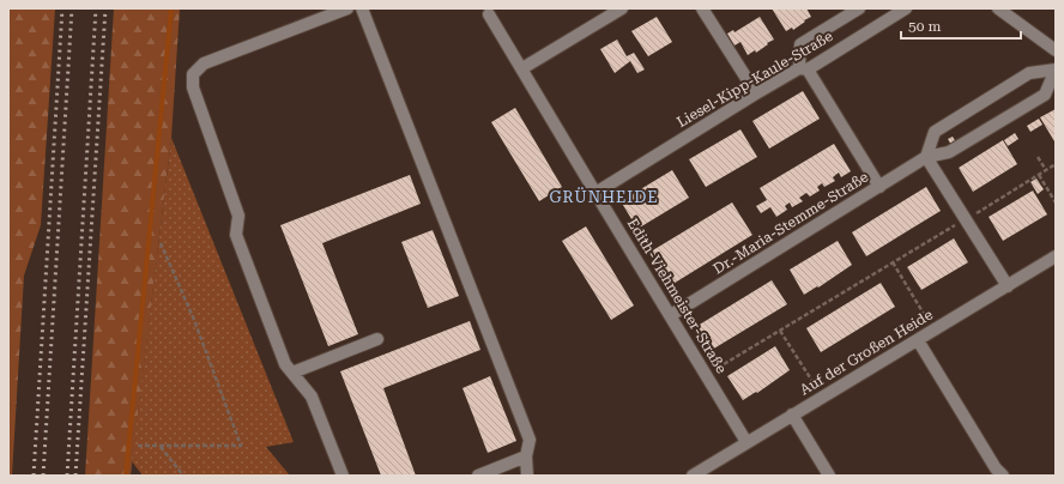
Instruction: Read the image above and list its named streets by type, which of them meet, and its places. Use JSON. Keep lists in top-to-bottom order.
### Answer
{
  "streets": {
    "street": [
      "Liesel-Kipp-Kaule-Straße",
      "Dr.-Maria-Stemme-Straße",
      "Edith-Viehmeister-Straße",
      "Auf der Großen Heide"
    ]
  },
  "crossings": [
    ["Liesel-Kipp-Kaule-Straße", "Edith-Viehmeister-Straße"],
    ["Dr.-Maria-Stemme-Straße", "Edith-Viehmeister-Straße"],
    ["Edith-Viehmeister-Straße", "Auf der Großen Heide"]
  ],
  "districts": ["GRÜNHEIDE"],
  "scale_bar": "50 m"
}
